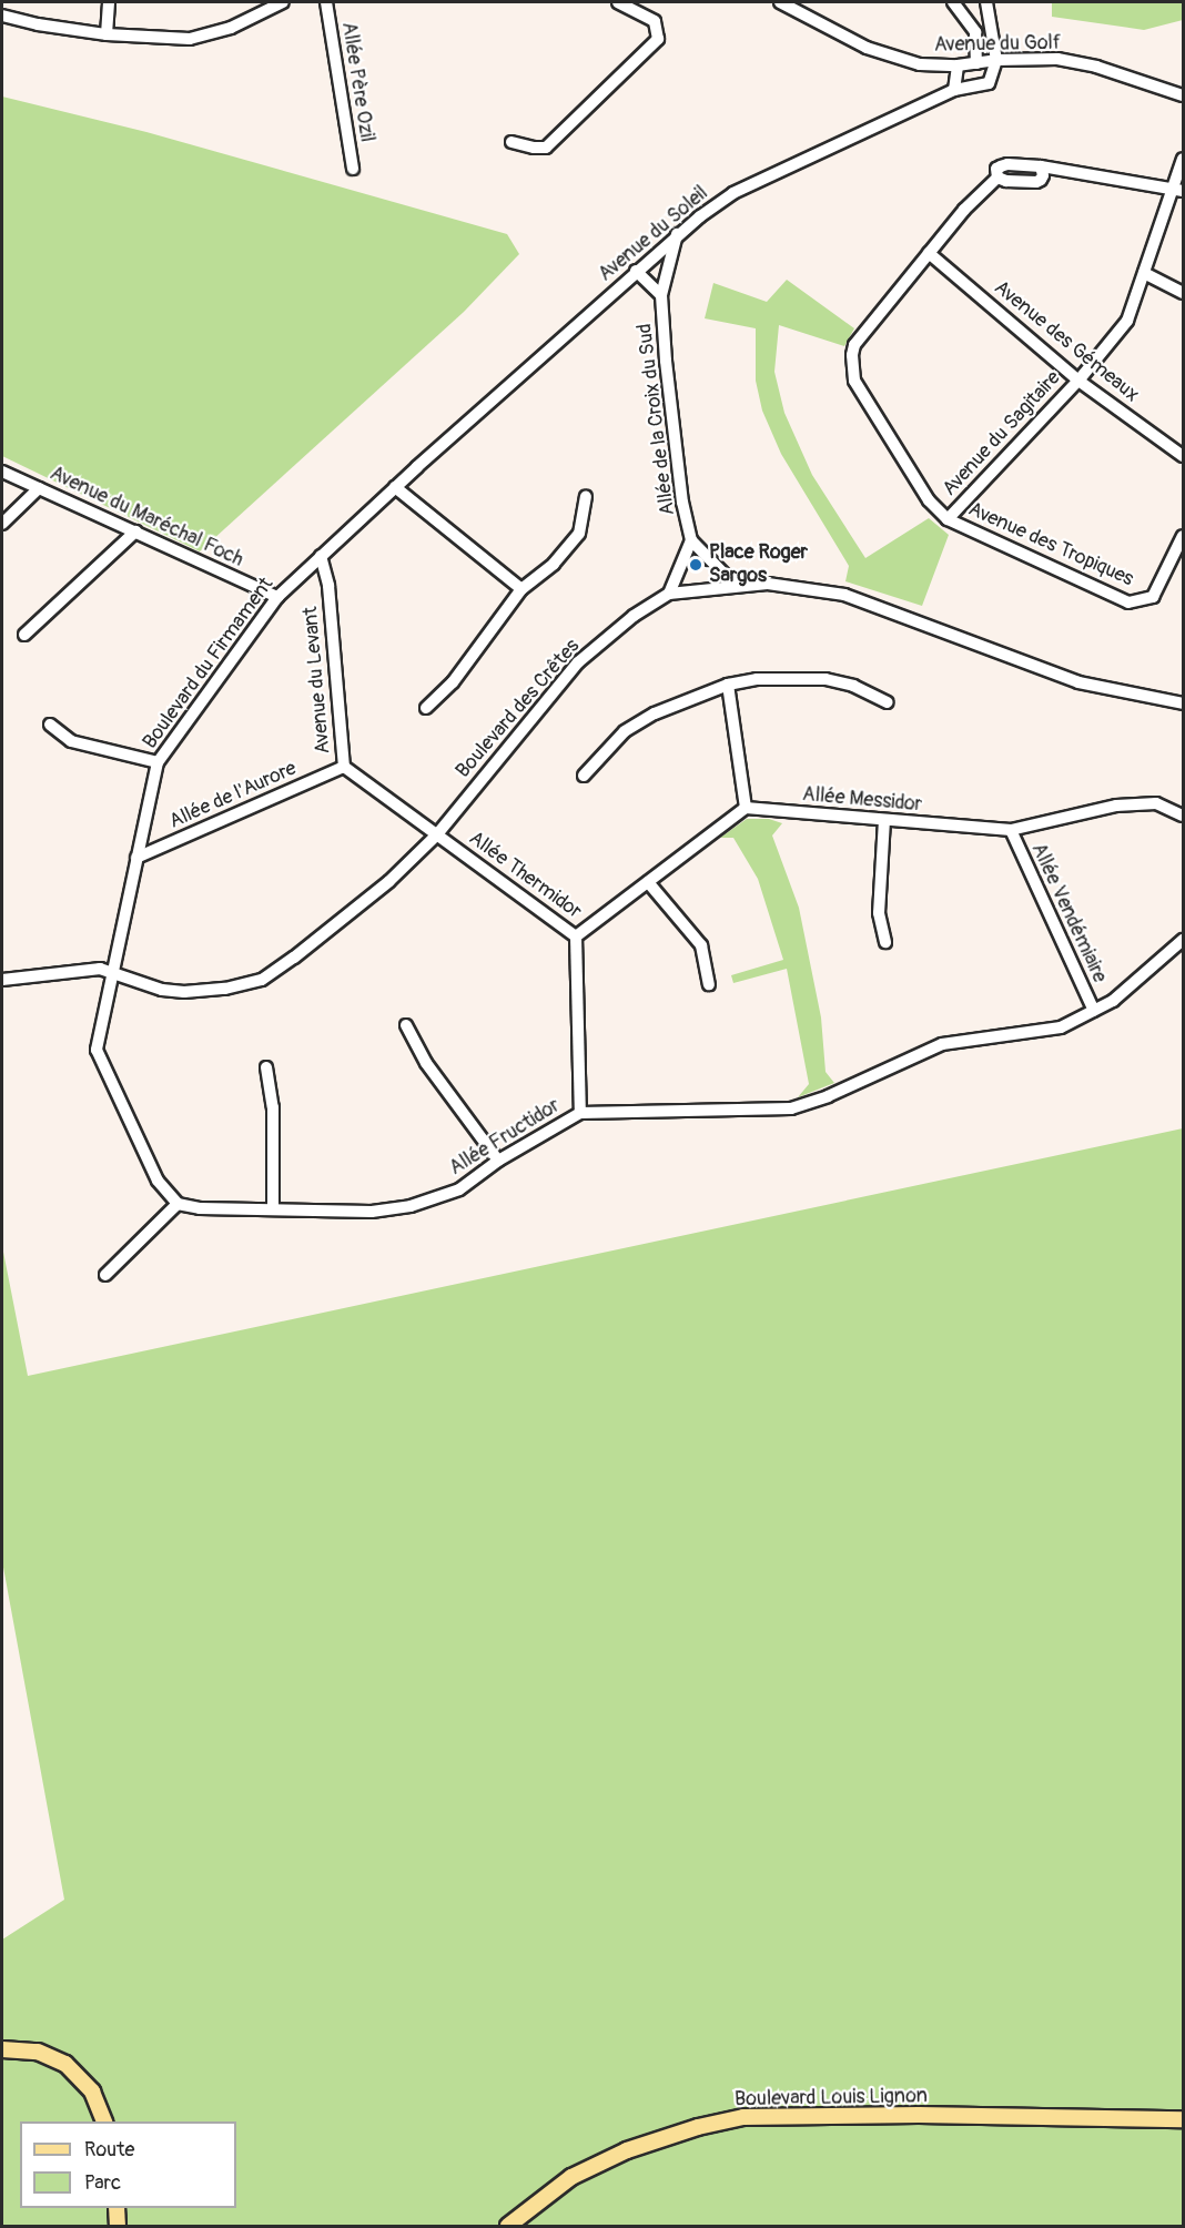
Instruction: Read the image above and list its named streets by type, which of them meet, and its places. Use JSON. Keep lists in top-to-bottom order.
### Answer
{
  "streets": {
    "main road": ["Boulevard Louis Lignon"],
    "street": [
      "Avenue du Golf",
      "Allée Père Ozil",
      "Avenue du Soleil",
      "Avenue des Gémeaux",
      "Allée de la Croix du Sud",
      "Avenue du Sagitaire",
      "Avenue du Maréchal Foch",
      "Avenue des Tropiques",
      "Boulevard du Firmament",
      "Avenue du Levant",
      "Boulevard des Crêtes",
      "Allée de l'Aurore",
      "Allée Messidor",
      "Allée Thermidor",
      "Allée Vendémiaire",
      "Allée Fructidor"
    ]
  },
  "crossings": [
    ["Avenue du Golf", "Avenue du Soleil"],
    ["Avenue du Soleil", "Allée de la Croix du Sud"],
    ["Avenue du Soleil", "Boulevard du Firmament"],
    ["Avenue des Gémeaux", "Avenue du Sagitaire"],
    ["Avenue des Gémeaux", "Avenue des Tropiques"],
    ["Allée de la Croix du Sud", "Boulevard des Crêtes"],
    ["Avenue du Sagitaire", "Avenue des Tropiques"],
    ["Avenue du Maréchal Foch", "Boulevard du Firmament"],
    ["Boulevard du Firmament", "Avenue du Levant"],
    ["Boulevard du Firmament", "Boulevard des Crêtes"],
    ["Boulevard du Firmament", "Allée de l'Aurore"],
    ["Avenue du Levant", "Boulevard des Crêtes"],
    ["Avenue du Levant", "Allée de l'Aurore"],
    ["Avenue du Levant", "Allée Thermidor"],
    ["Boulevard des Crêtes", "Allée Thermidor"],
    ["Allée Messidor", "Allée Vendémiaire"],
    ["Allée Thermidor", "Allée Fructidor"],
    ["Allée Vendémiaire", "Allée Fructidor"]
  ],
  "places": ["Place Roger Sargos"],
  "legend": ["Route", "Parc"]
}
